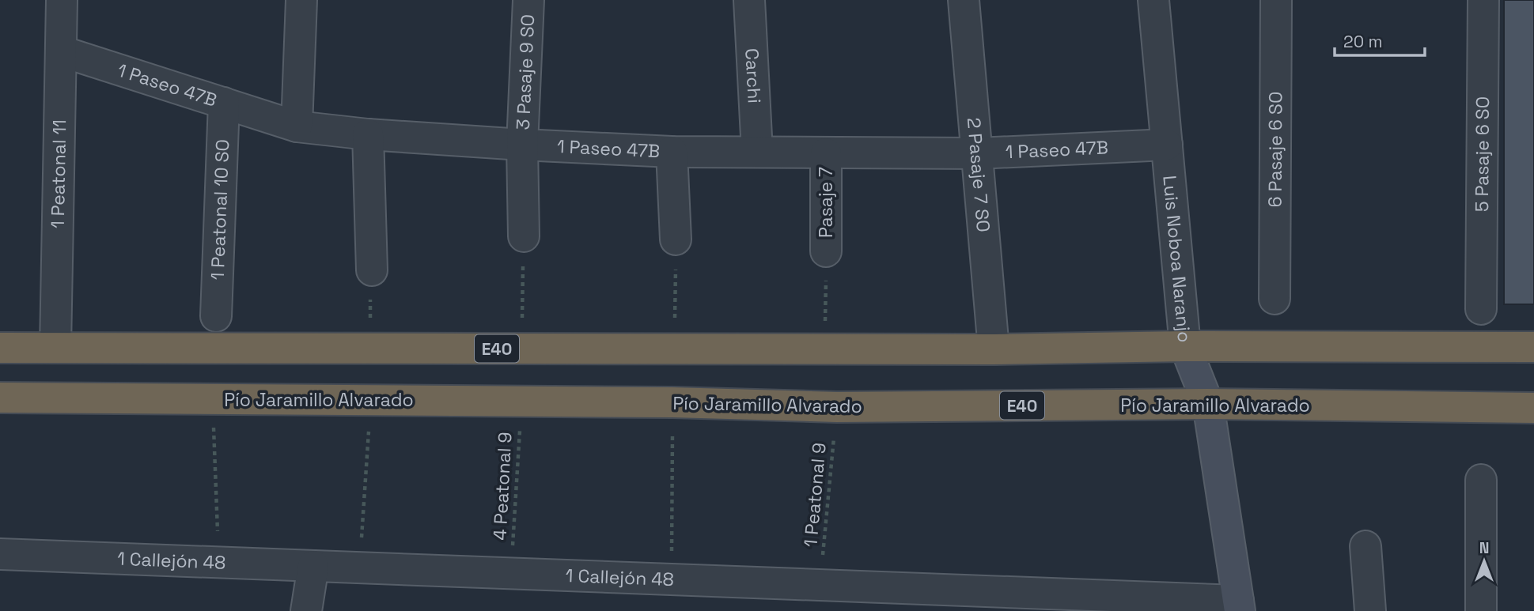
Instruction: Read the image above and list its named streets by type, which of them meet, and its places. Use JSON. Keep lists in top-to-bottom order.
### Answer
{
  "streets": {
    "highway": ["E40", "Pío Jaramillo Alvarado"],
    "street": [
      "3 Pasaje 9 SO",
      "Carchi",
      "1 Paseo 47B",
      "6 Pasaje 6 SO",
      "5 Pasaje 6 SO",
      "1 Peatonal 11",
      "2 Pasaje 7 SO",
      "Pasaje 7",
      "1 Peatonal 10 SO",
      "Luis Noboa Naranjo",
      "1 Callejón 48"
    ],
    "path": ["4 Peatonal 9", "1 Peatonal 9"]
  },
  "crossings": [
    ["3 Pasaje 9 SO", "1 Paseo 47B"],
    ["Carchi", "1 Paseo 47B"],
    ["1 Paseo 47B", "1 Peatonal 11"],
    ["1 Paseo 47B", "2 Pasaje 7 SO"],
    ["1 Paseo 47B", "Pasaje 7"],
    ["1 Paseo 47B", "1 Peatonal 10 SO"],
    ["1 Paseo 47B", "Luis Noboa Naranjo"],
    ["1 Peatonal 11", "E40"],
    ["2 Pasaje 7 SO", "E40"],
    ["Luis Noboa Naranjo", "E40"],
    ["Luis Noboa Naranjo", "Pío Jaramillo Alvarado"],
    ["Luis Noboa Naranjo", "1 Callejón 48"],
    ["Pío Jaramillo Alvarado", "4 Peatonal 9"],
    ["Pío Jaramillo Alvarado", "1 Peatonal 9"],
    ["4 Peatonal 9", "1 Callejón 48"],
    ["1 Peatonal 9", "1 Callejón 48"]
  ],
  "scale_bar": "20 m",
  "north": "top"
}
